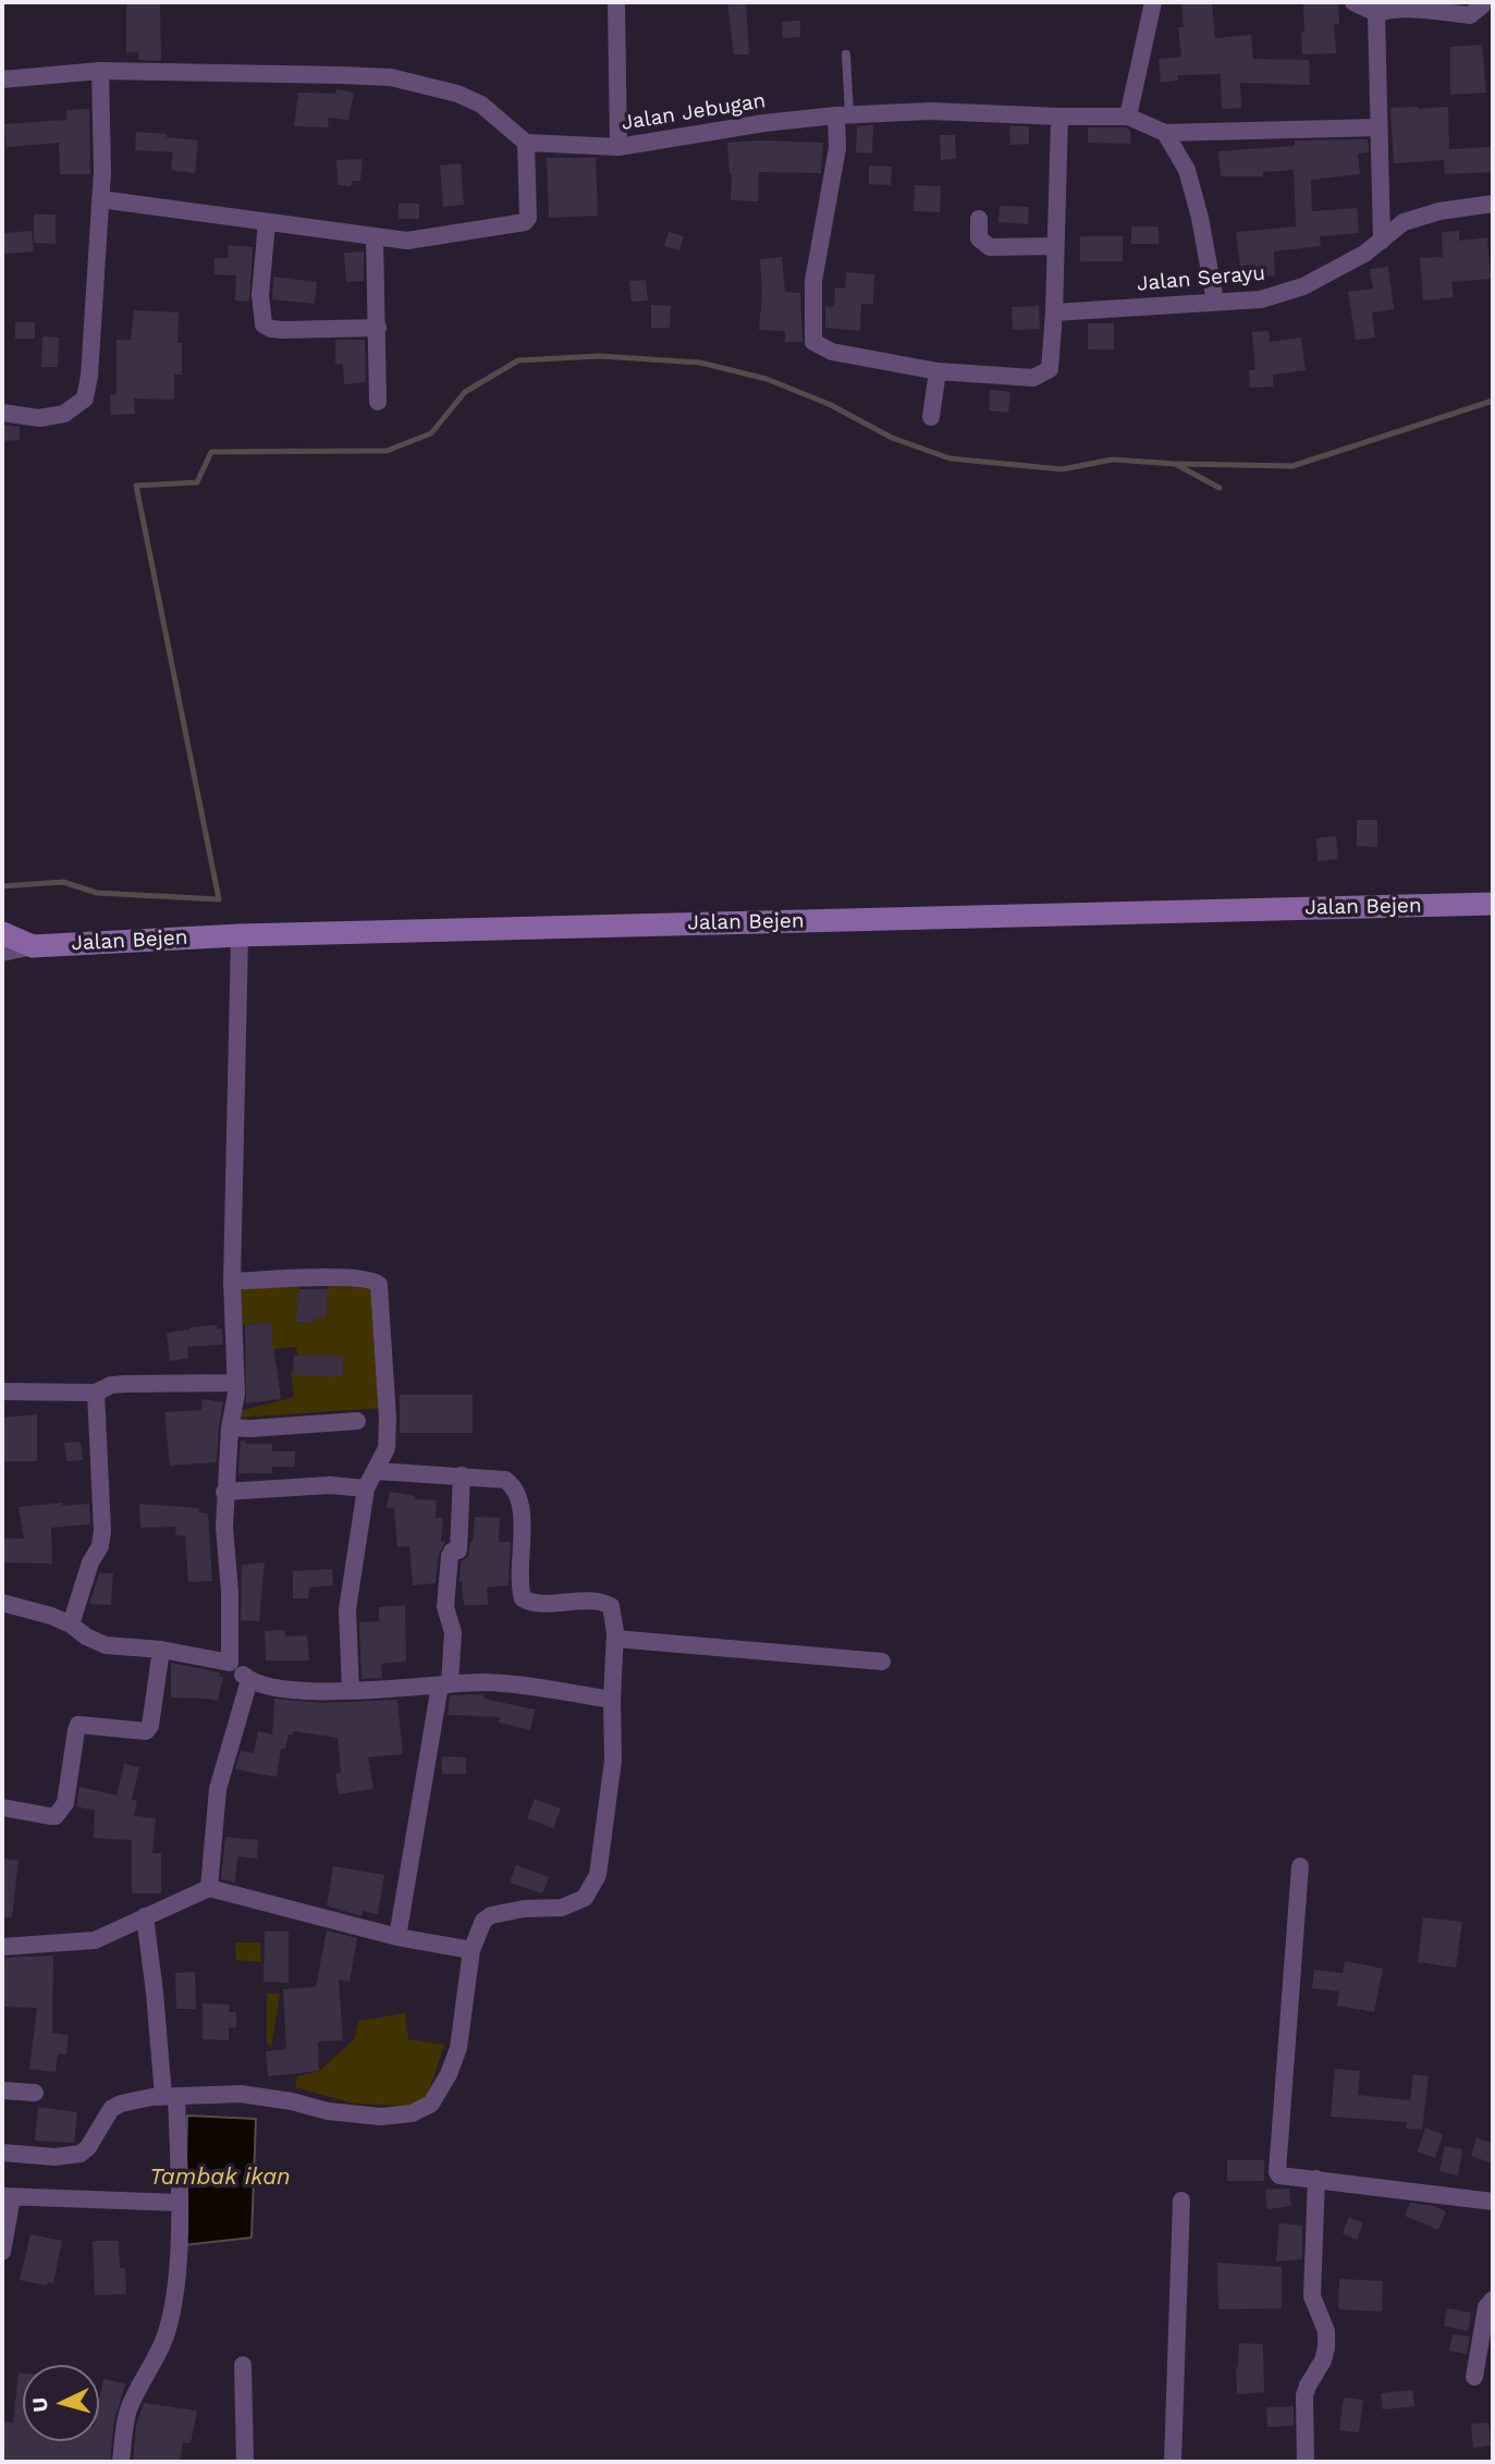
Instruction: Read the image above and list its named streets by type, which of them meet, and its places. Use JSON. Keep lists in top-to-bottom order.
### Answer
{
  "streets": {
    "street": ["Jalan Jebugan", "Jalan Serayu", "Jalan Bejen"]
  },
  "water": ["Tambak ikan"],
  "north": "left"
}
